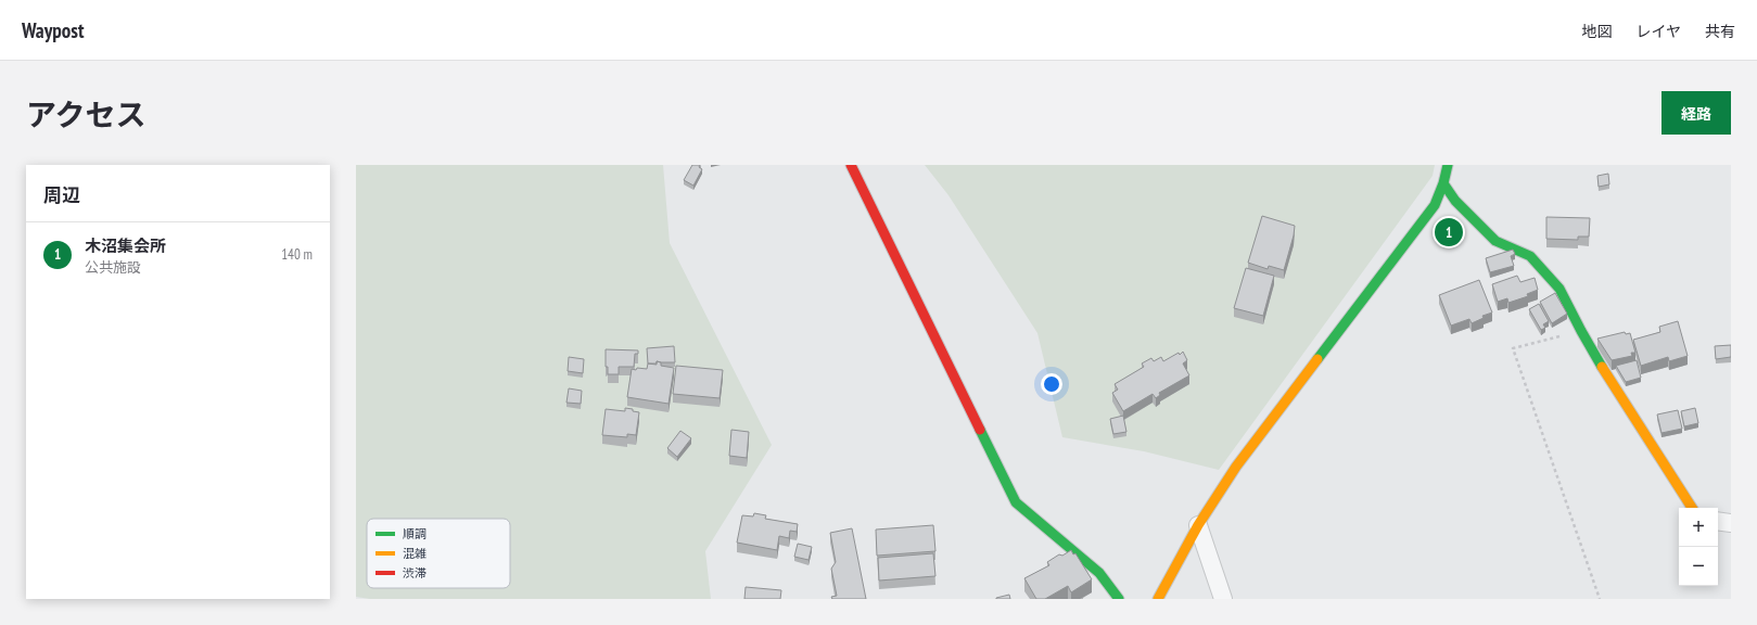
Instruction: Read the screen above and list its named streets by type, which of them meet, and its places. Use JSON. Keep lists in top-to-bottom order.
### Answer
{
  "legend": ["順調", "混雑", "渋滞"],
  "page": {
    "header": "Waypost",
    "nav": ["地図", "レイヤ", "共有"],
    "title": "アクセス",
    "buttons": "経路",
    "heading": "周辺",
    "pins": "1",
    "list": [
      {
        "mark": "1",
        "name": "木沼集会所",
        "note": "公共施設",
        "value": "140 m"
      }
    ],
    "map_buttons": ["+", "−"]
  }
}
